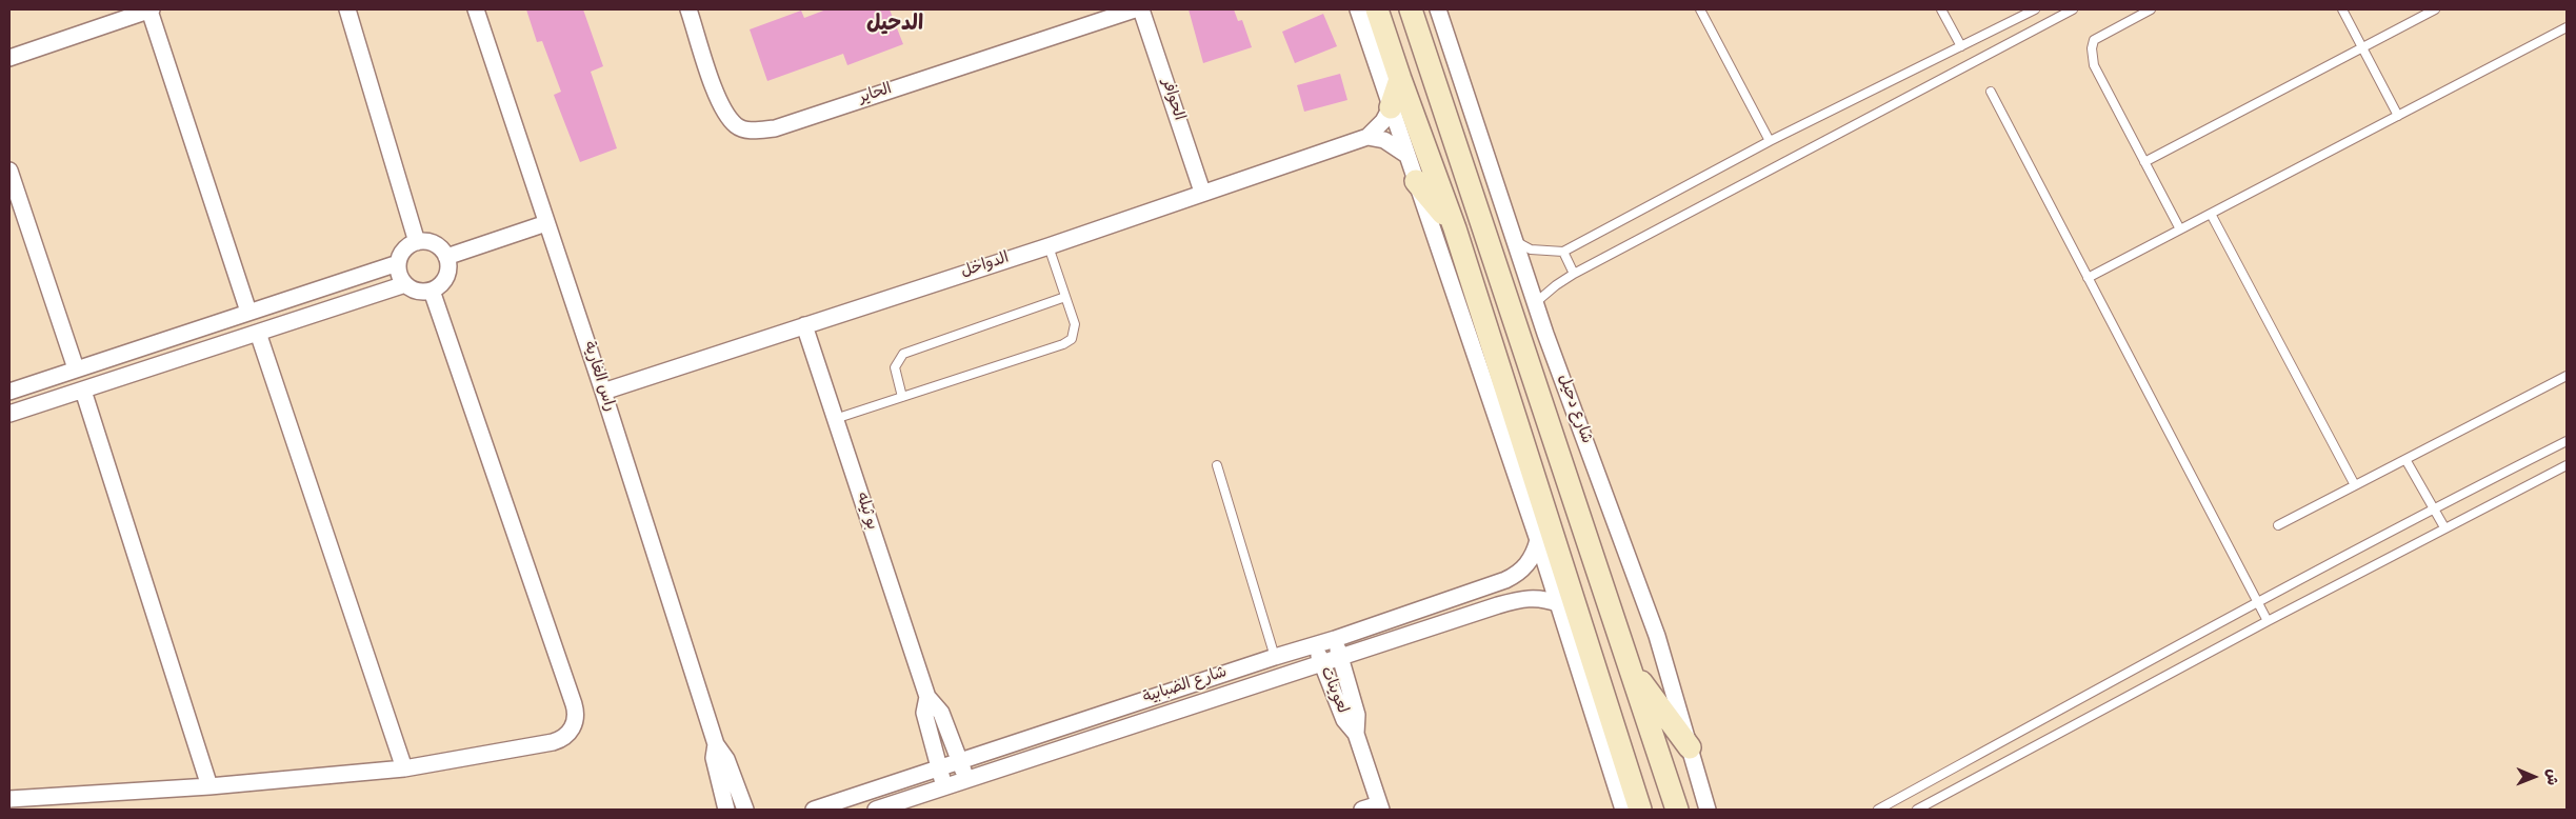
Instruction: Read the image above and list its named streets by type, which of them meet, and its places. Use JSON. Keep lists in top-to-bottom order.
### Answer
{
  "streets": {
    "main road": ["شارع دحيل"],
    "street": [
      "الحاير",
      "الحوافر",
      "الدواخل",
      "راس الغارية",
      "بو ثيله",
      "شارع الضبابية",
      "لعوينات"
    ]
  },
  "crossings": [
    ["الحوافر", "الدواخل"],
    ["الدواخل", "راس الغارية"],
    ["الدواخل", "بو ثيله"],
    ["بو ثيله", "شارع الضبابية"],
    ["شارع الضبابية", "لعوينات"]
  ],
  "districts": ["الدحيل"],
  "north": "right"
}
